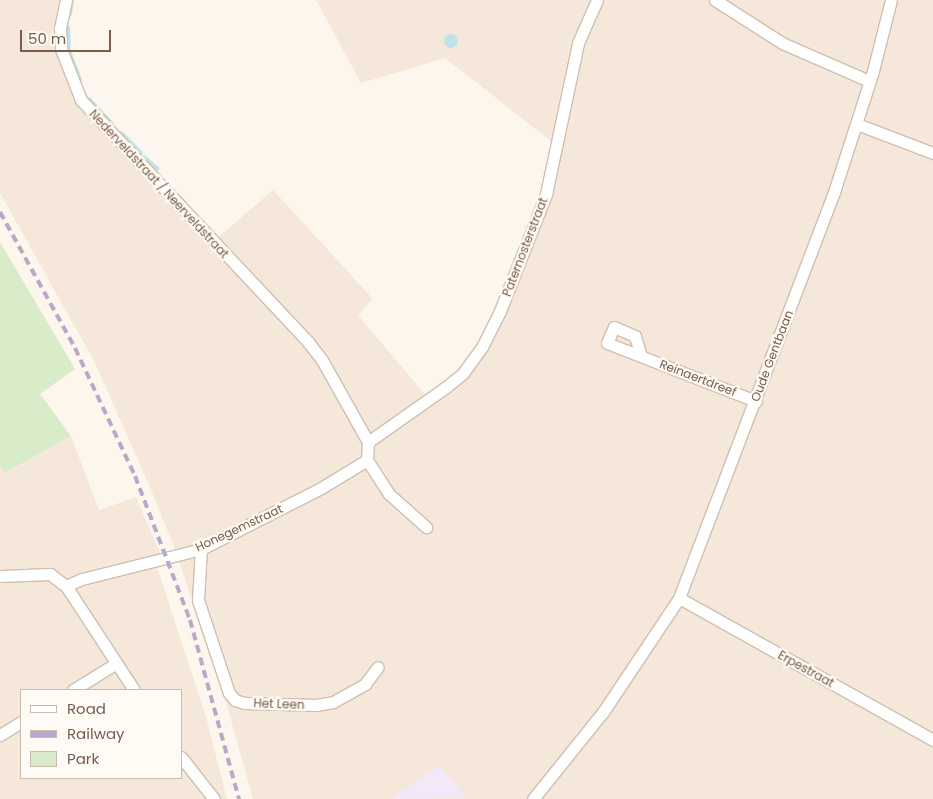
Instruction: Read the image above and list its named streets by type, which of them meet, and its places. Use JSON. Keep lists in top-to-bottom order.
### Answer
{
  "streets": {
    "street": [
      "Nederveldstraat / Neerveldstraat",
      "Paternosterstraat",
      "Oude Gentbaan",
      "Reinaertdreef",
      "Honegemstraat",
      "Erpestraat",
      "Het Leen"
    ]
  },
  "crossings": [
    ["Nederveldstraat / Neerveldstraat", "Paternosterstraat"],
    ["Oude Gentbaan", "Reinaertdreef"],
    ["Oude Gentbaan", "Erpestraat"],
    ["Honegemstraat", "Het Leen"]
  ],
  "legend": ["Road", "Railway", "Park"],
  "scale_bar": "50 m"
}
